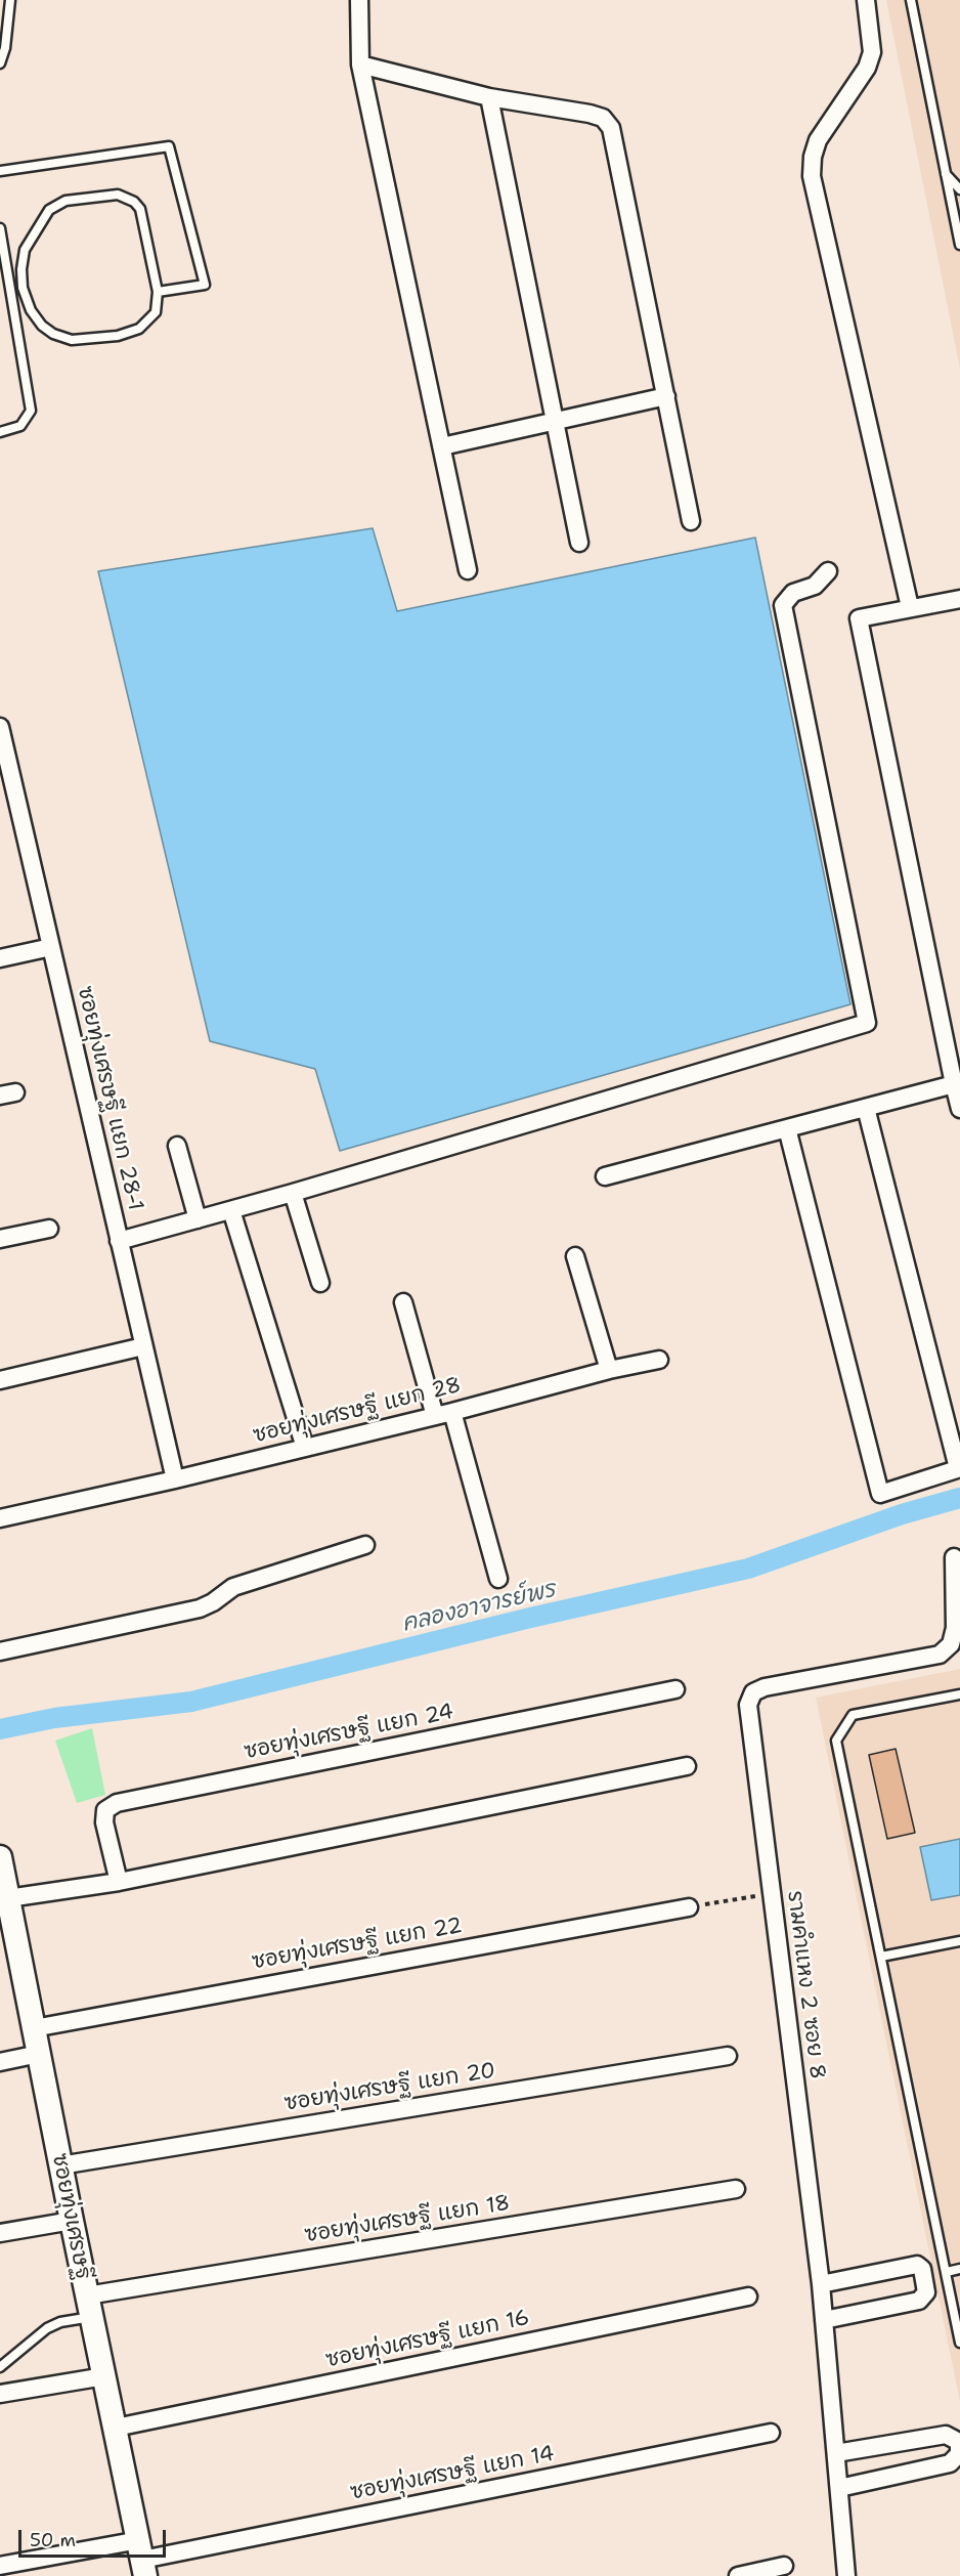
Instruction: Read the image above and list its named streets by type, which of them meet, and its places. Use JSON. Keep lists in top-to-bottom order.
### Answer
{
  "streets": {
    "main road": ["ซอยทุ่งเศรษฐี"],
    "street": [
      "ซอยทุ่งเศรษฐี แยก 28-1",
      "ซอยทุ่งเศรษฐี แยก 28",
      "ซอยทุ่งเศรษฐี แยก 24",
      "ซอยทุ่งเศรษฐี แยก 22",
      "รามคำแหง 2 ซอย 8",
      "ซอยทุ่งเศรษฐี แยก 20",
      "ซอยทุ่งเศรษฐี แยก 18",
      "ซอยทุ่งเศรษฐี แยก 16",
      "ซอยทุ่งเศรษฐี แยก 14"
    ]
  },
  "crossings": [
    ["ซอยทุ่งเศรษฐี แยก 28-1", "ซอยทุ่งเศรษฐี แยก 28"],
    ["ซอยทุ่งเศรษฐี แยก 22", "ซอยทุ่งเศรษฐี"],
    ["ซอยทุ่งเศรษฐี แยก 20", "ซอยทุ่งเศรษฐี"],
    ["ซอยทุ่งเศรษฐี", "ซอยทุ่งเศรษฐี แยก 18"],
    ["ซอยทุ่งเศรษฐี", "ซอยทุ่งเศรษฐี แยก 16"],
    ["ซอยทุ่งเศรษฐี", "ซอยทุ่งเศรษฐี แยก 14"]
  ],
  "water": ["คลองอาจารย์พร"],
  "scale_bar": "50 m"
}
